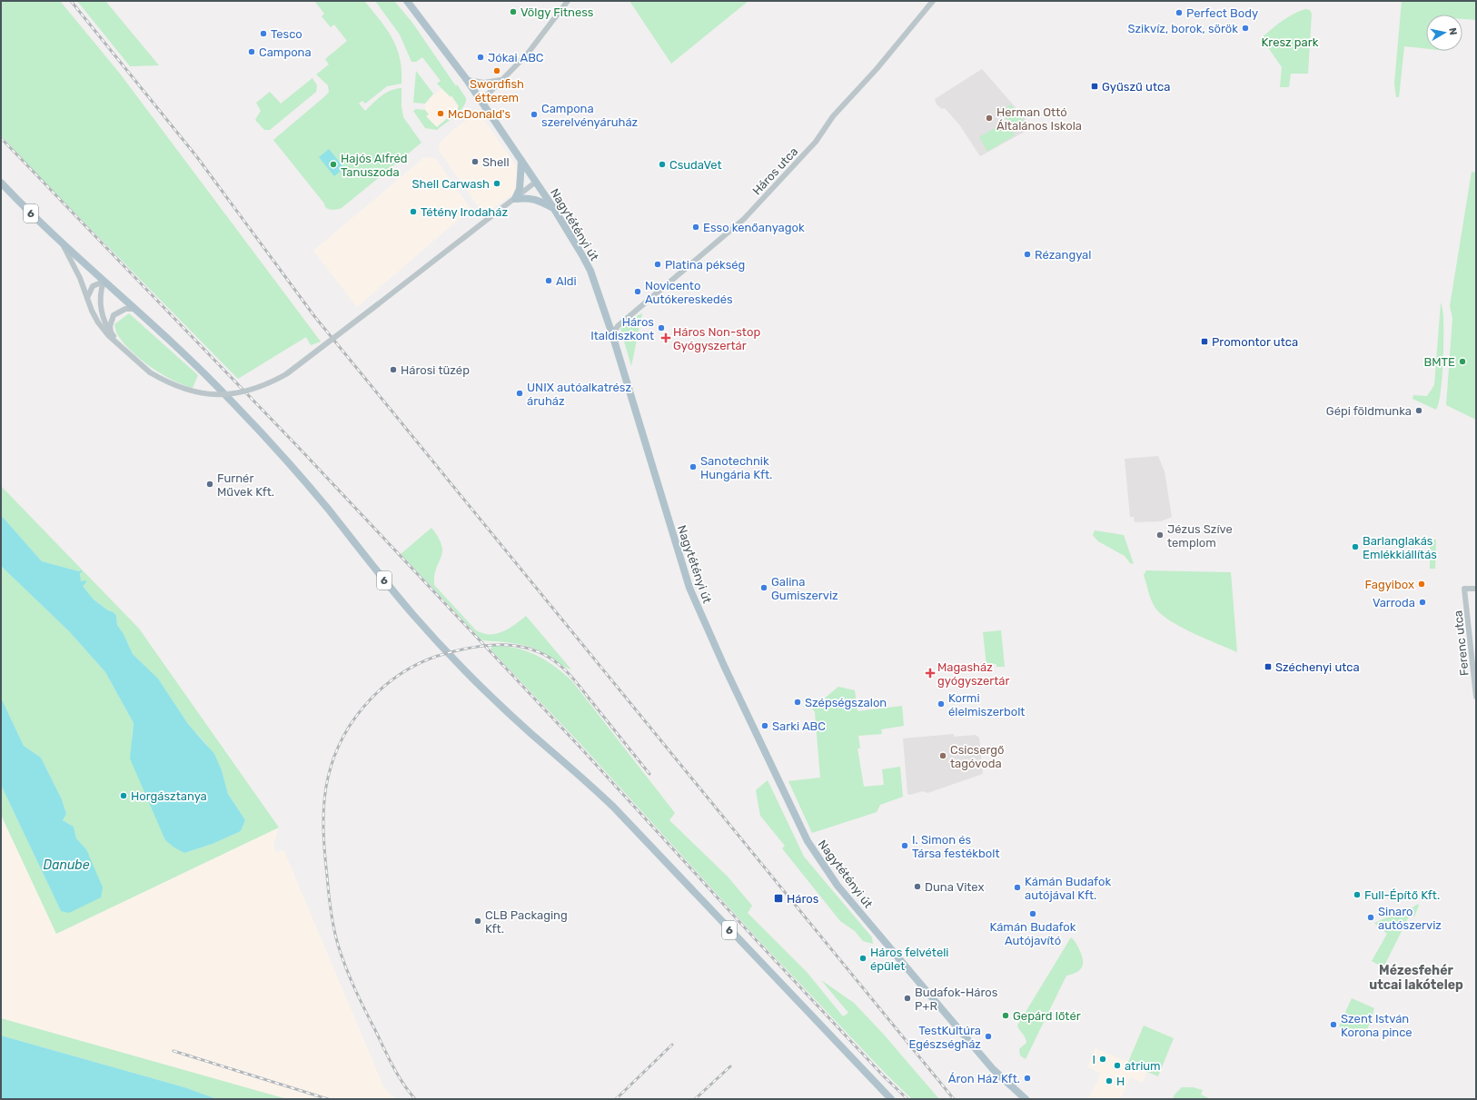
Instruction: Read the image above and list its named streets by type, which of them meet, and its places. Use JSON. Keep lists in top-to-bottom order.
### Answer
{
  "streets": {
    "main road": ["6", "Nagytétényi út"],
    "street": ["Háros utca", "Ferenc utca"]
  },
  "crossings": [
    ["Háros utca", "Nagytétényi út"]
  ],
  "districts": ["Mézesfehér utcai lakótelep"],
  "water": ["Danube"],
  "parks": ["Kresz park"],
  "places": {
    "other": [
      "Völgy Fitness",
      "Perfect Body",
      "Szikvíz, borok, sörök",
      "Tesco",
      "Campona",
      "Jókai ABC",
      "Swordfish étterem",
      "McDonald's",
      "Campona szerelvényáruház",
      "Herman Ottó Általános Iskola",
      "Shell",
      "Hajós Alfréd Tanuszoda",
      "CsudaVet",
      "Shell Carwash",
      "Tétény Irodaház",
      "Esso kenőanyagok",
      "Rézangyal",
      "Platina pékség",
      "Aldi",
      "Novicento Autókereskedés",
      "Háros Italdiszkont",
      "BMTE",
      "Hárosi tüzép",
      "UNIX autóalkatrész áruház",
      "Gépi földmunka",
      "Sanotechnik Hungária Kft.",
      "Furnér Művek Kft.",
      "Jézus Szíve templom",
      "Barlanglakás Emlékkiállítás",
      "Fagyibox",
      "Galina Gumiszerviz",
      "Varroda",
      "Szépségszalon",
      "Kormi élelmiszerbolt",
      "Sarki ABC",
      "Csicsergő tagóvoda",
      "Horgásztanya",
      "I. Simon és Társa festékbolt",
      "Duna Vitex",
      "Kámán Budafok autójával Kft.",
      "Full-Építő Kft.",
      "Kámán Budafok Autójavító",
      "Sinaro autószerviz",
      "CLB Packaging Kft.",
      "Háros felvételi épület",
      "Budafok-Háros P+R",
      "Gepárd lőtér",
      "Szent István Korona pince",
      "TestKultúra Egészségház",
      "I",
      "atrium",
      "Áron Ház Kft.",
      "H"
    ],
    "transit": [
      "Gyűszű utca",
      "Promontor utca",
      "Széchenyi utca",
      "Háros"
    ],
    "health": ["Háros Non-stop Gyógyszertár", "Magasház gyógyszertár"]
  },
  "north": "right"
}
